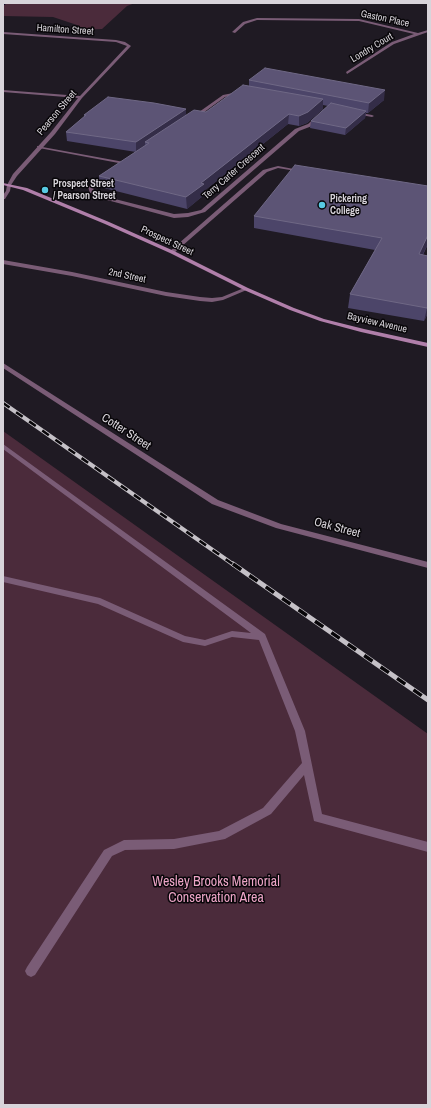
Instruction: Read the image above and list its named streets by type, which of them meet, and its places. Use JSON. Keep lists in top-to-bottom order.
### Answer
{
  "streets": {
    "main road": ["Prospect Street", "Bayview Avenue"],
    "street": [
      "Gaston Place",
      "Hamilton Street",
      "Londry Court",
      "Pearson Street",
      "Terry Carter Crescent",
      "2nd Street",
      "Cotter Street",
      "Oak Street"
    ]
  },
  "crossings": [
    ["Gaston Place", "Londry Court"],
    ["Hamilton Street", "Pearson Street"],
    ["Pearson Street", "Prospect Street"],
    ["Prospect Street", "2nd Street"],
    ["Prospect Street", "Bayview Avenue"],
    ["Cotter Street", "Oak Street"]
  ],
  "parks": ["Wesley Brooks Memorial Conservation Area"],
  "places": ["Prospect Street / Pearson Street", "Pickering College"]
}
